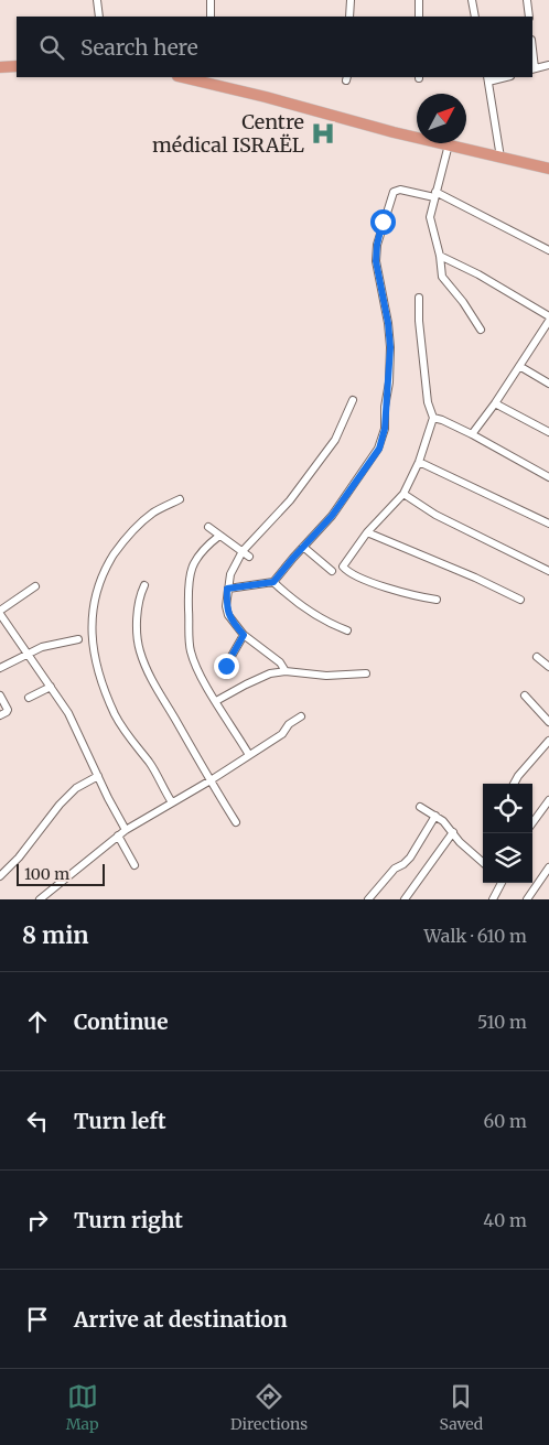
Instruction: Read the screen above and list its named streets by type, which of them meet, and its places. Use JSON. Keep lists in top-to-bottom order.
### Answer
{
  "places": {
    "hospital": ["Centre médical ISRAËL"]
  },
  "scale_bar": "100 m",
  "north": "top right",
  "page": {
    "search": "Search here",
    "scale": "100 m",
    "heading": ["8 min", "Walk · 610 m"],
    "list": [
      ["Continue", "510 m"],
      ["Turn left", "60 m"],
      ["Turn right", "40 m"],
      "Arrive at destination"
    ],
    "nav": ["Map", "Directions", "Saved"]
  }
}
